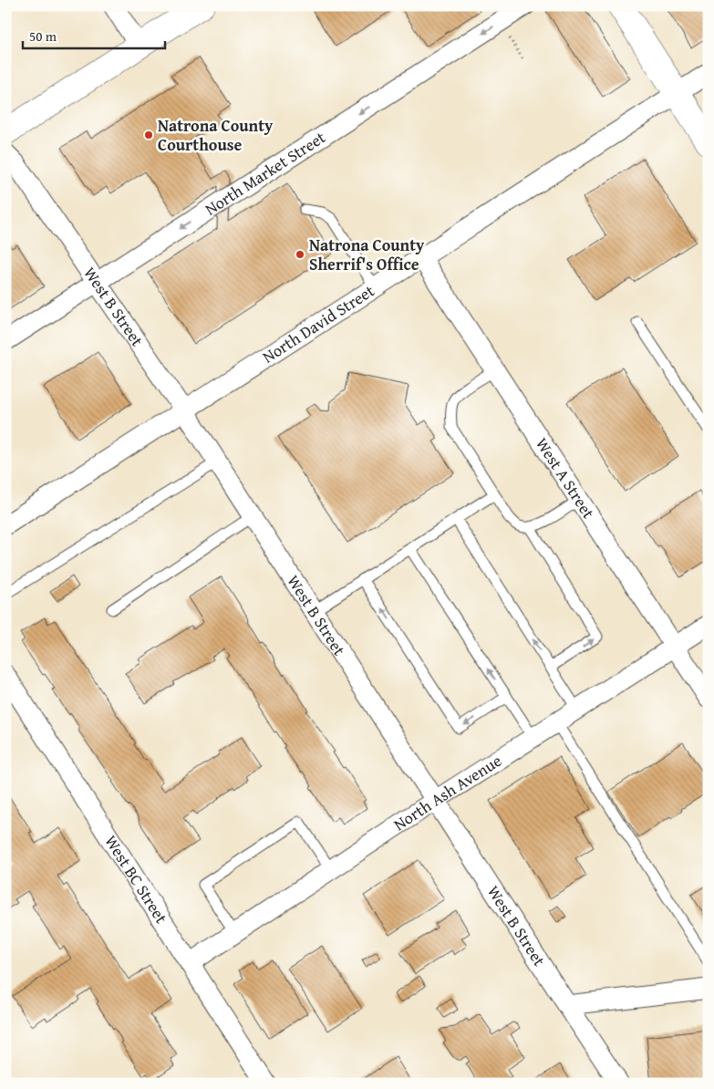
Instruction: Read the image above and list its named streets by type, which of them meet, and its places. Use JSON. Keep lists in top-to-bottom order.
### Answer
{
  "streets": {
    "street": [
      "North Market Street",
      "West B Street",
      "North David Street",
      "West A Street",
      "North Ash Avenue",
      "West BC Street"
    ]
  },
  "crossings": [
    ["North Market Street", "West B Street"],
    ["West B Street", "North David Street"],
    ["West B Street", "North Ash Avenue"],
    ["North David Street", "West A Street"],
    ["West A Street", "North Ash Avenue"],
    ["North Ash Avenue", "West BC Street"]
  ],
  "one_way": ["North Market Street"],
  "places": ["Natrona County Courthouse", "Natrona County Sherrif's Office"],
  "scale_bar": "50 m"
}
